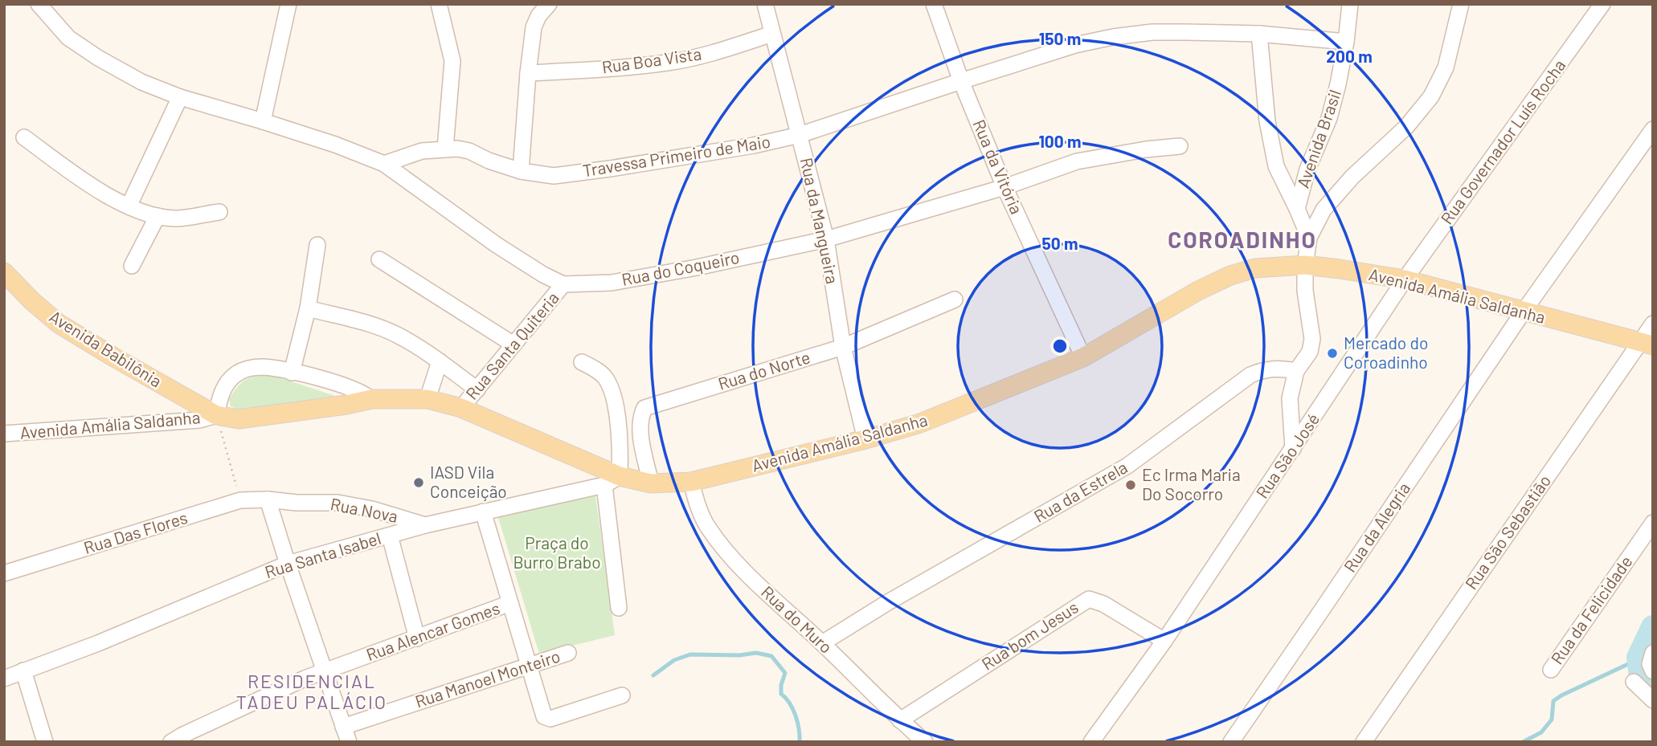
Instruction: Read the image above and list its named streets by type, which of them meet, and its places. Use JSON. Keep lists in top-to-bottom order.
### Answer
{
  "streets": {
    "main road": ["Avenida Amália Saldanha", "Avenida Babilônia"],
    "street": [
      "Rua Boa Vista",
      "Avenida Brasil",
      "Rua Governador Luís Rocha",
      "Travessa Primeiro de Maio",
      "Rua da Vitória",
      "Rua da Mangueira",
      "Rua do Coqueiro",
      "Rua Santa Quiteria",
      "Rua do Norte",
      "Rua São José",
      "Rua da Estrela",
      "Rua Nova",
      "Rua da Alegria",
      "Rua São Sebastião",
      "Rua Das Flores",
      "Rua Santa Isabel",
      "Rua da Felicidade",
      "Rua do Muro",
      "Rua Alencar Gomes",
      "Rua bom Jesus",
      "Rua Manoel Monteiro"
    ]
  },
  "crossings": [
    ["Rua Boa Vista", "Rua da Mangueira"],
    ["Avenida Brasil", "Travessa Primeiro de Maio"],
    ["Rua Governador Luís Rocha", "Avenida Amália Saldanha"],
    ["Rua Governador Luís Rocha", "Rua São José"],
    ["Travessa Primeiro de Maio", "Rua da Vitória"],
    ["Travessa Primeiro de Maio", "Rua da Mangueira"],
    ["Travessa Primeiro de Maio", "Rua do Coqueiro"],
    ["Rua da Vitória", "Rua do Coqueiro"],
    ["Rua da Vitória", "Avenida Amália Saldanha"],
    ["Rua da Mangueira", "Rua do Coqueiro"],
    ["Rua da Mangueira", "Avenida Amália Saldanha"],
    ["Rua da Mangueira", "Rua do Norte"],
    ["Rua do Coqueiro", "Rua Santa Quiteria"],
    ["Avenida Amália Saldanha", "Rua Santa Quiteria"],
    ["Avenida Amália Saldanha", "Avenida Babilônia"],
    ["Avenida Amália Saldanha", "Rua do Norte"],
    ["Avenida Amália Saldanha", "Rua São José"],
    ["Avenida Amália Saldanha", "Rua da Alegria"],
    ["Avenida Amália Saldanha", "Rua São Sebastião"],
    ["Avenida Amália Saldanha", "Rua Santa Isabel"],
    ["Avenida Amália Saldanha", "Rua do Muro"],
    ["Rua São José", "Rua bom Jesus"],
    ["Rua da Estrela", "Rua do Muro"],
    ["Rua Nova", "Rua Das Flores"],
    ["Rua Nova", "Rua Santa Isabel"],
    ["Rua do Muro", "Rua bom Jesus"]
  ],
  "districts": ["COROADINHO", "RESIDENCIAL TADEU PALÁCIO"],
  "parks": ["Praça do Burro Brabo"],
  "places": ["Mercado do Coroadinho", "IASD Vila Conceição", "Ec Irma Maria Do Socorro"],
  "rings": [
    "150 m",
    "200 m",
    "100 m",
    "50 m"
  ]
}
